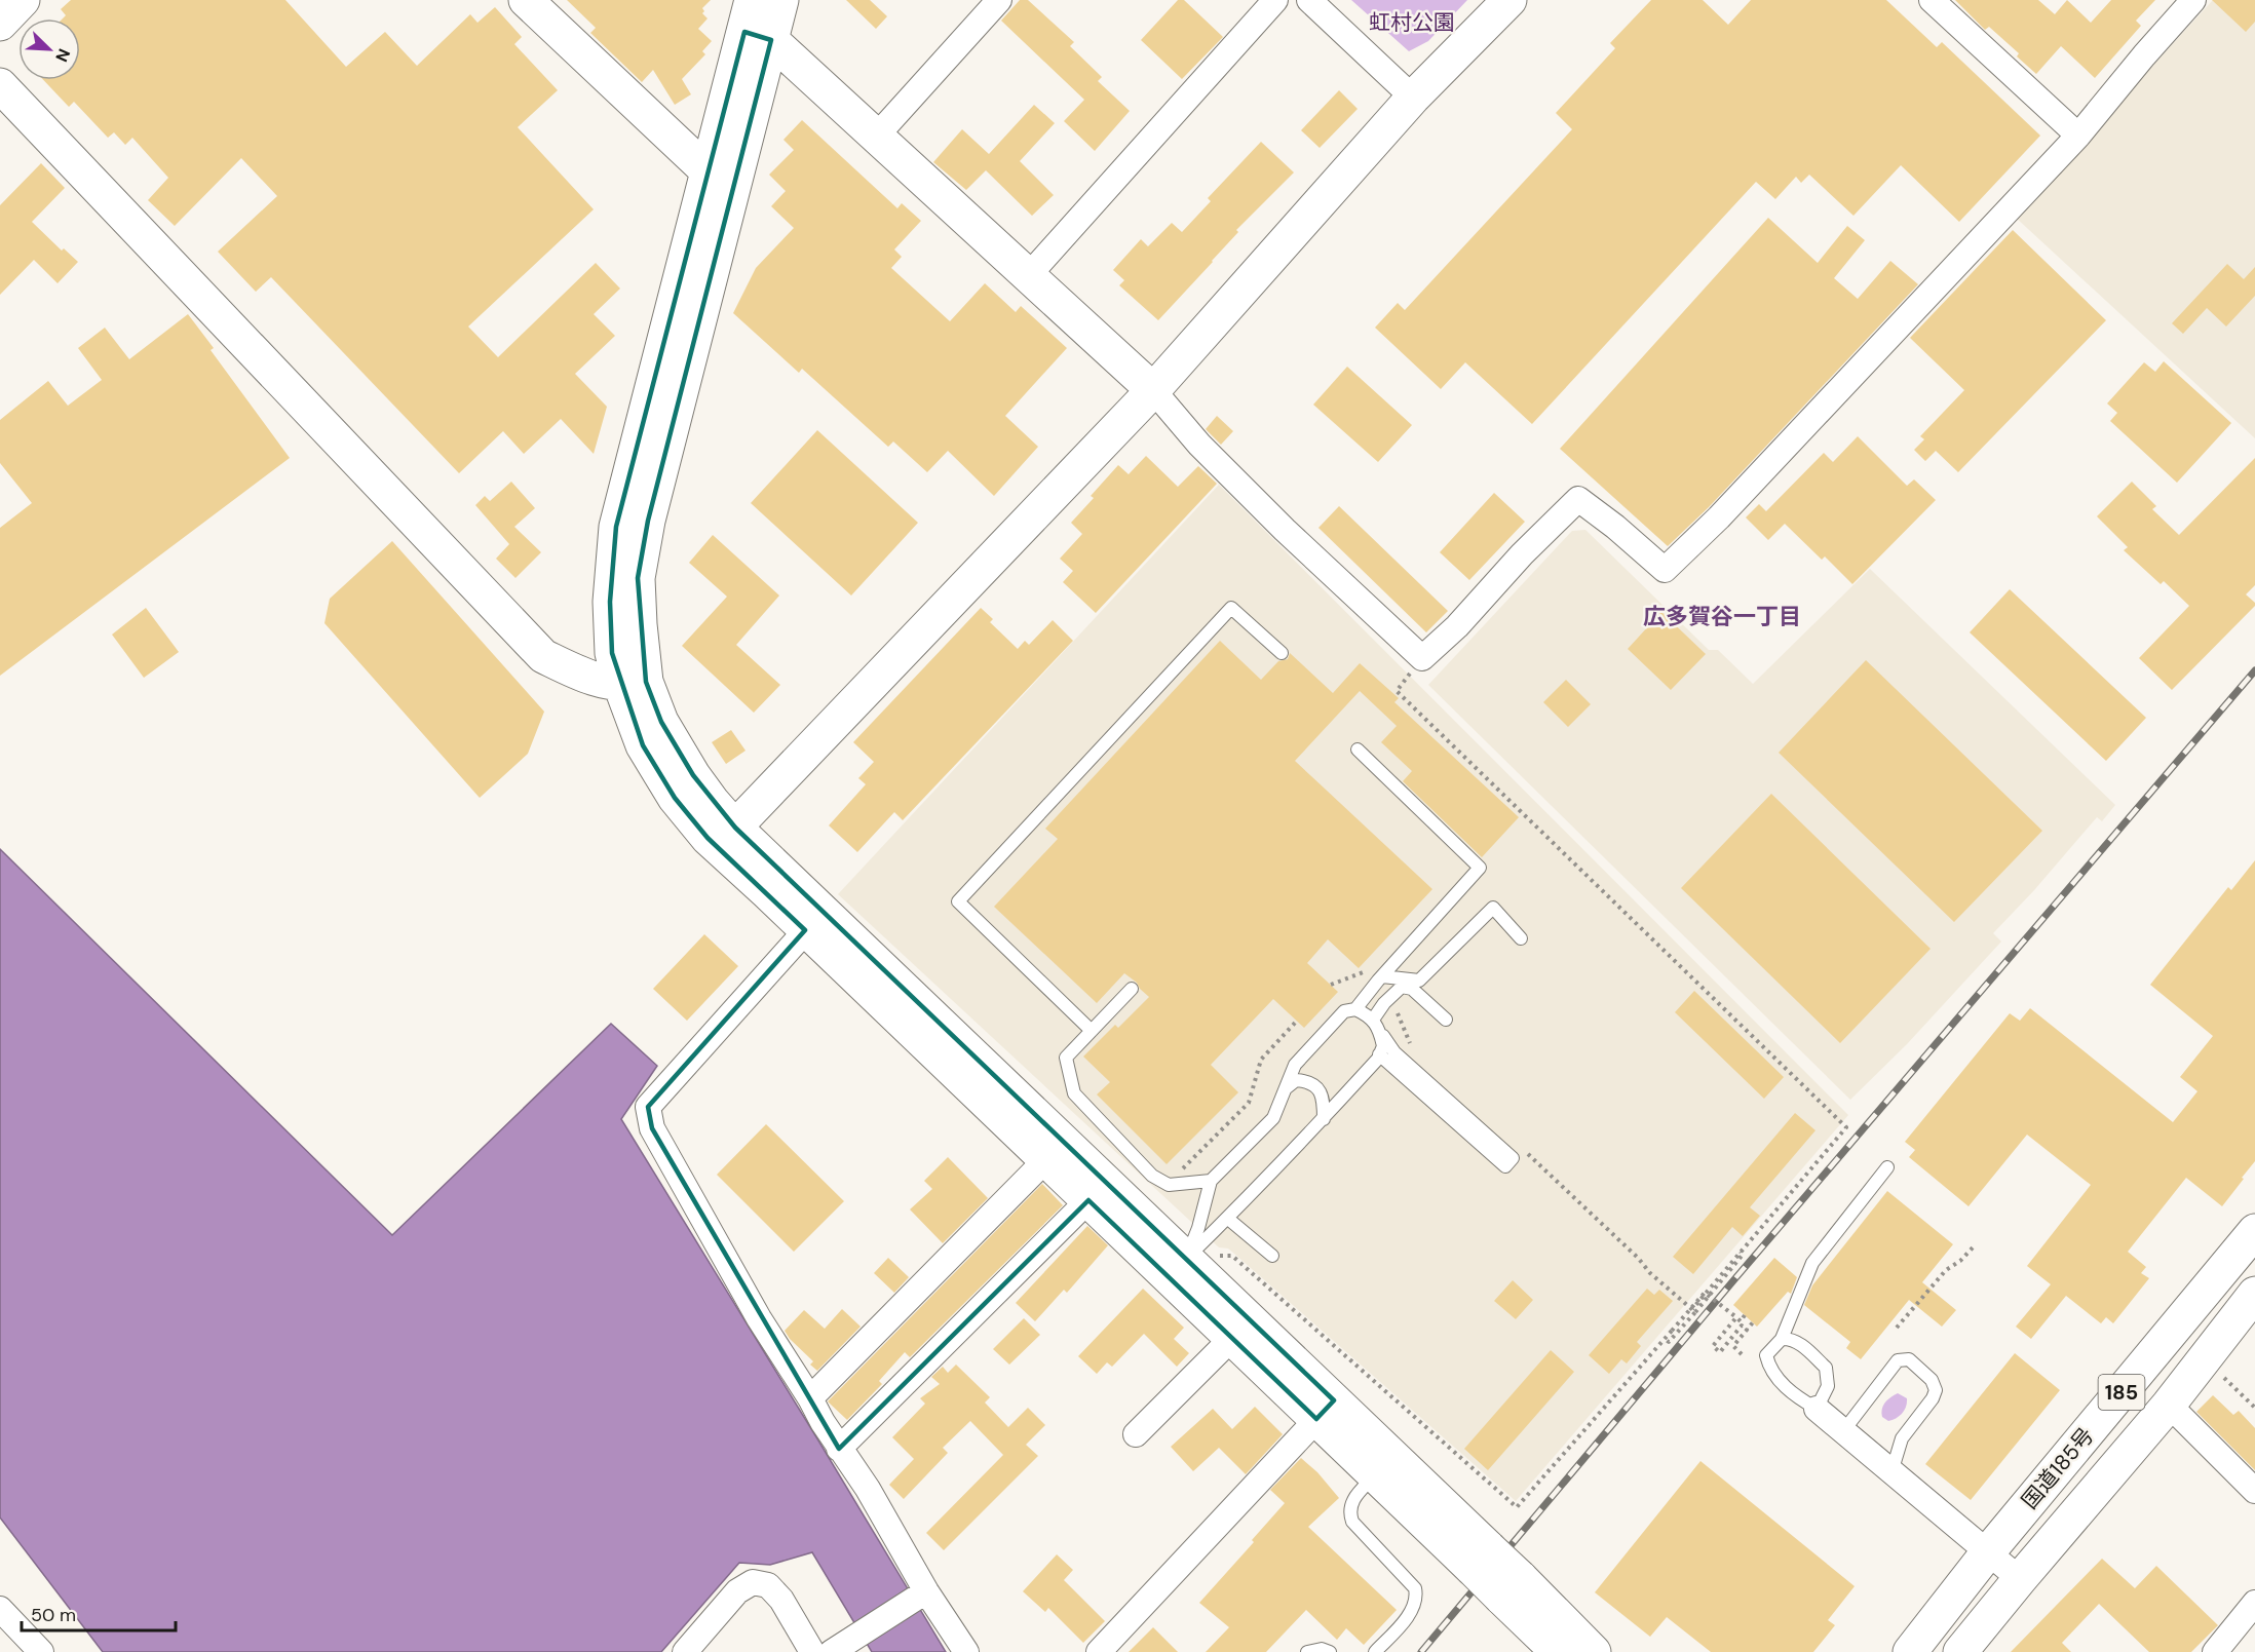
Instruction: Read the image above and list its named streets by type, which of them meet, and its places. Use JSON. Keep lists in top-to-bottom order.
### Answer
{
  "streets": {
    "main road": ["185", "国道185号"]
  },
  "districts": ["広多賀谷一丁目"],
  "parks": ["虹村公園"],
  "scale_bar": "50 m",
  "north": "bottom right"
}
